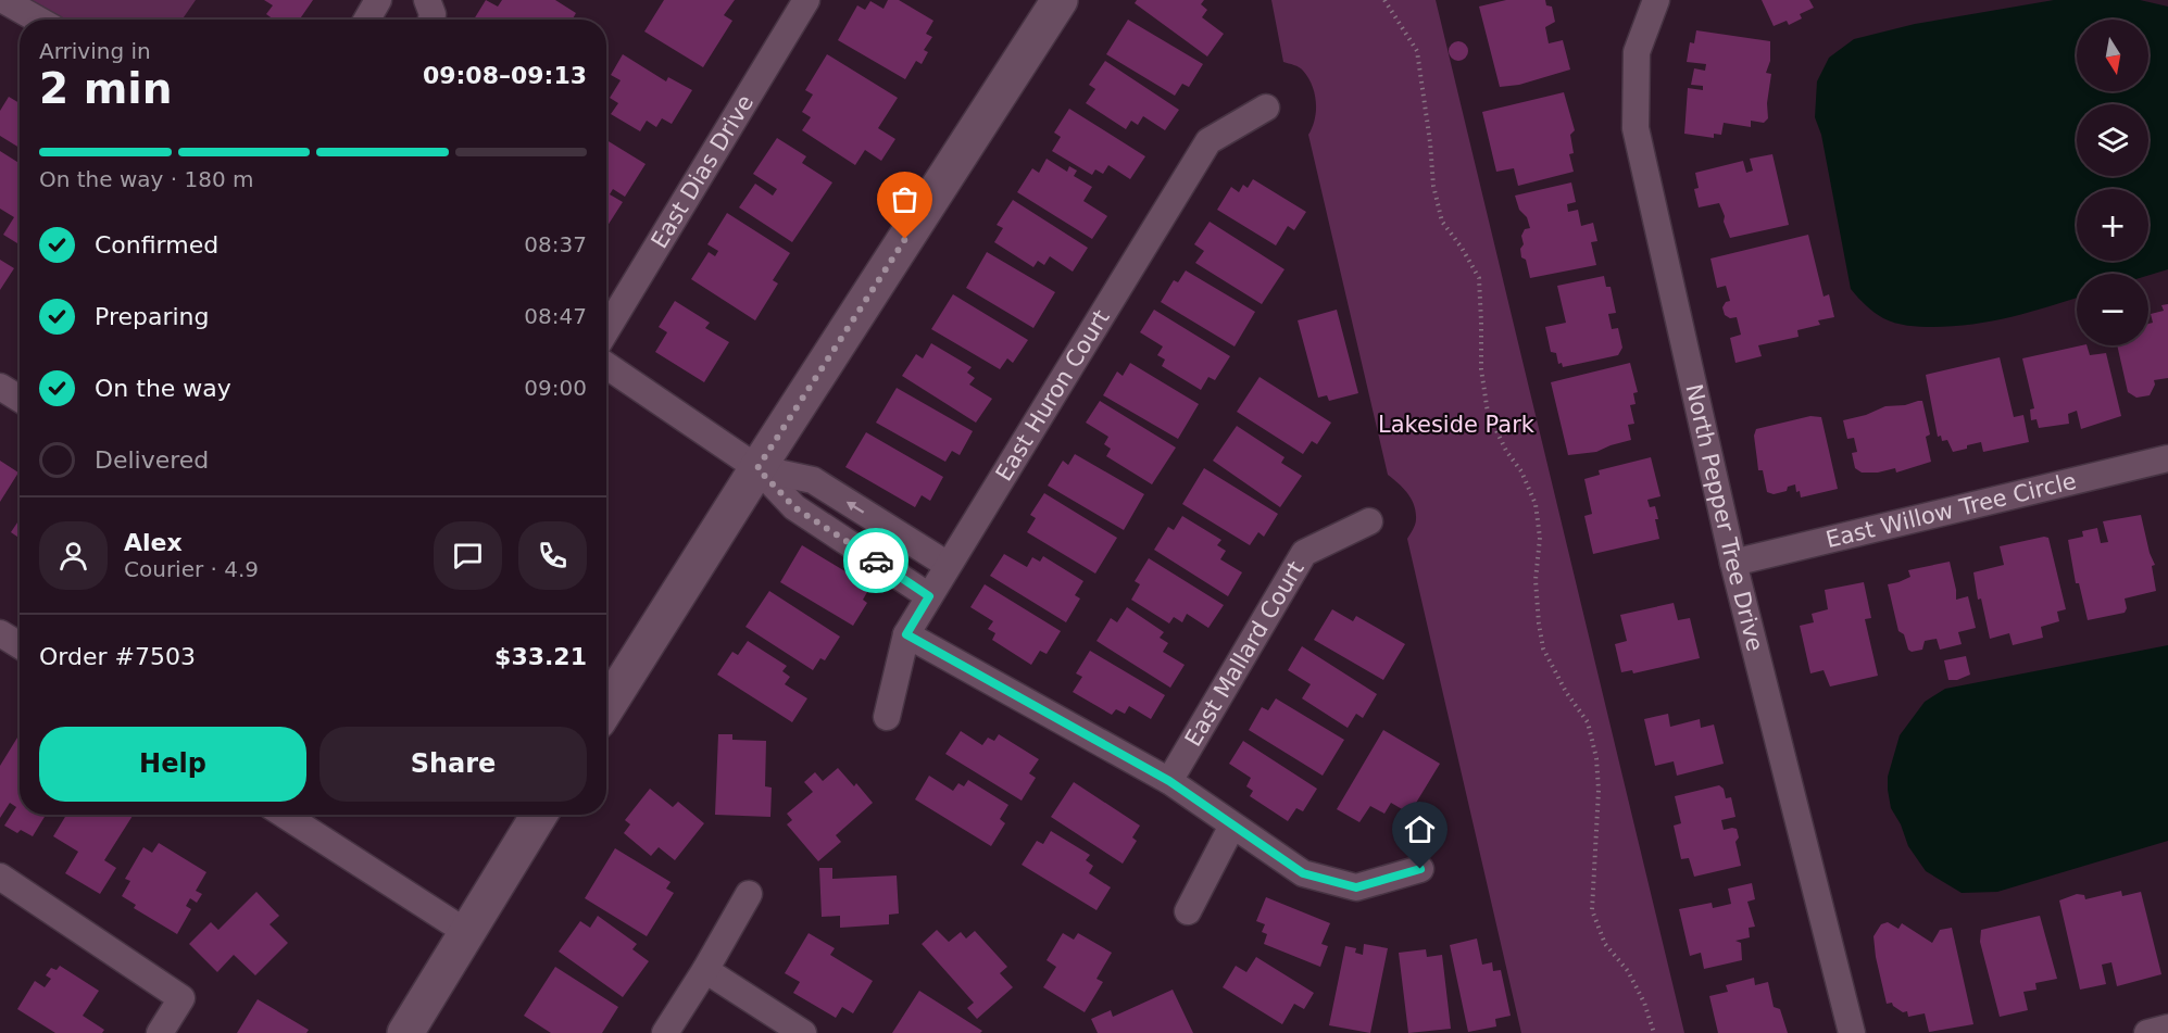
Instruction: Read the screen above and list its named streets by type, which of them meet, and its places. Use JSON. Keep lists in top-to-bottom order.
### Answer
{
  "streets": {
    "street": [
      "East Dias Drive",
      "East Huron Court",
      "East Willow Tree Circle",
      "North Pepper Tree Drive",
      "East Mallard Court"
    ]
  },
  "crossings": [
    ["East Willow Tree Circle", "North Pepper Tree Drive"]
  ],
  "parks": ["Lakeside Park"],
  "north": "bottom",
  "page": {
    "map_buttons": ["+", "−"],
    "heading": ["2 min", "Arriving in", "09:08–09:13"],
    "panel": [
      "Alex",
      "Courier · 4.9",
      "Order #7503",
      "$33.21"
    ],
    "bar": "On the way · 180 m",
    "list": [
      ["Confirmed", "08:37"],
      ["Preparing", "08:47"],
      ["On the way", "09:00"],
      "Delivered"
    ],
    "buttons": ["Help", "Share"]
  }
}
